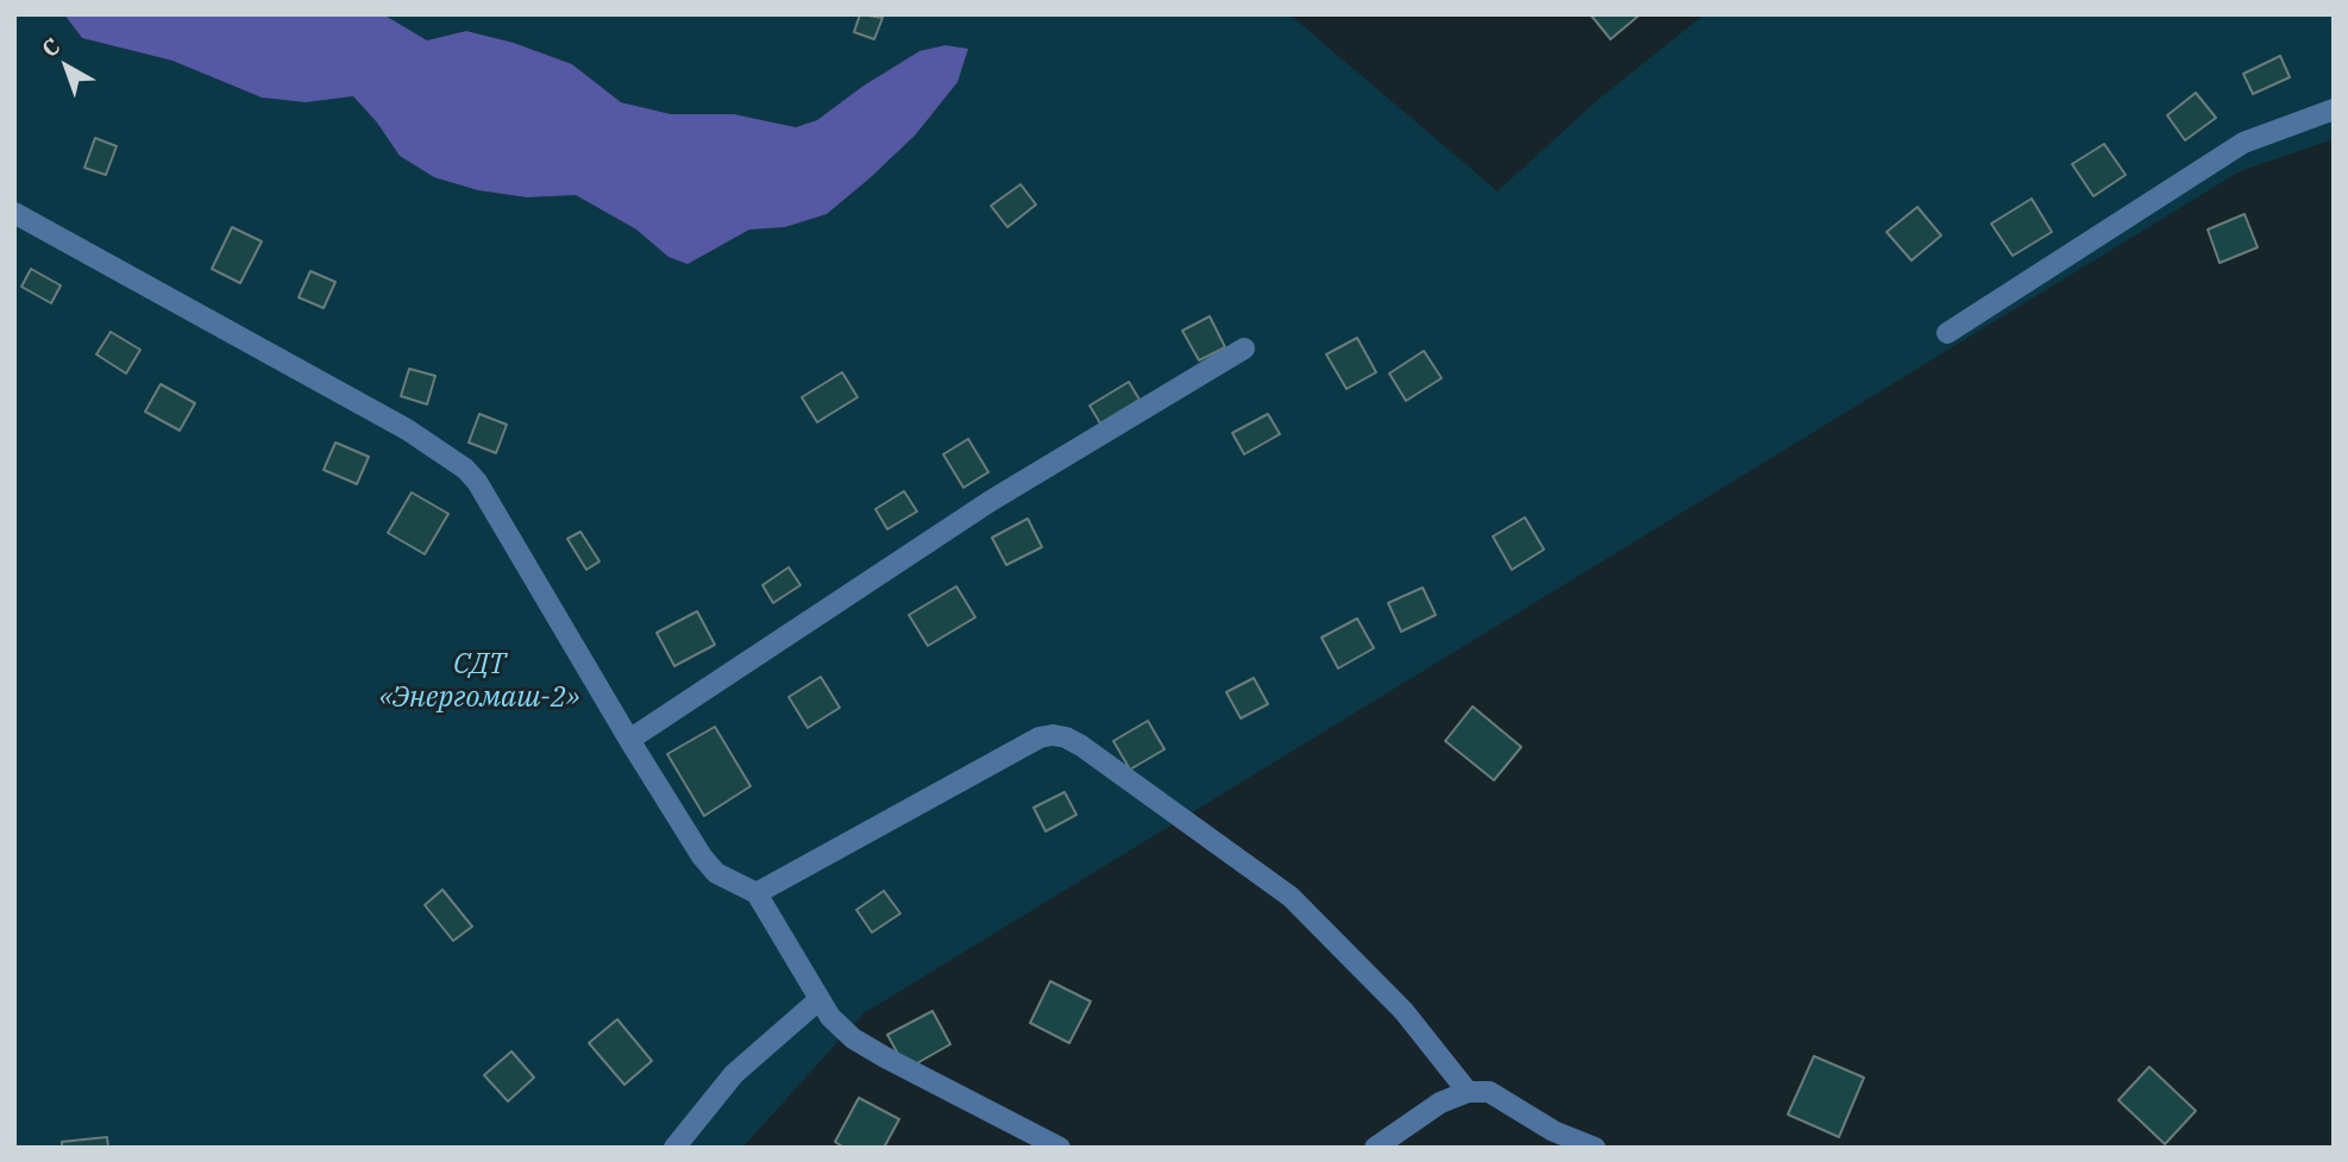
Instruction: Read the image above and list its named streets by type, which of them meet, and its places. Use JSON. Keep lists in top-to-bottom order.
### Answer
{
  "parks": ["СДТ «Энергомаш-2»"],
  "north": "top left"
}
